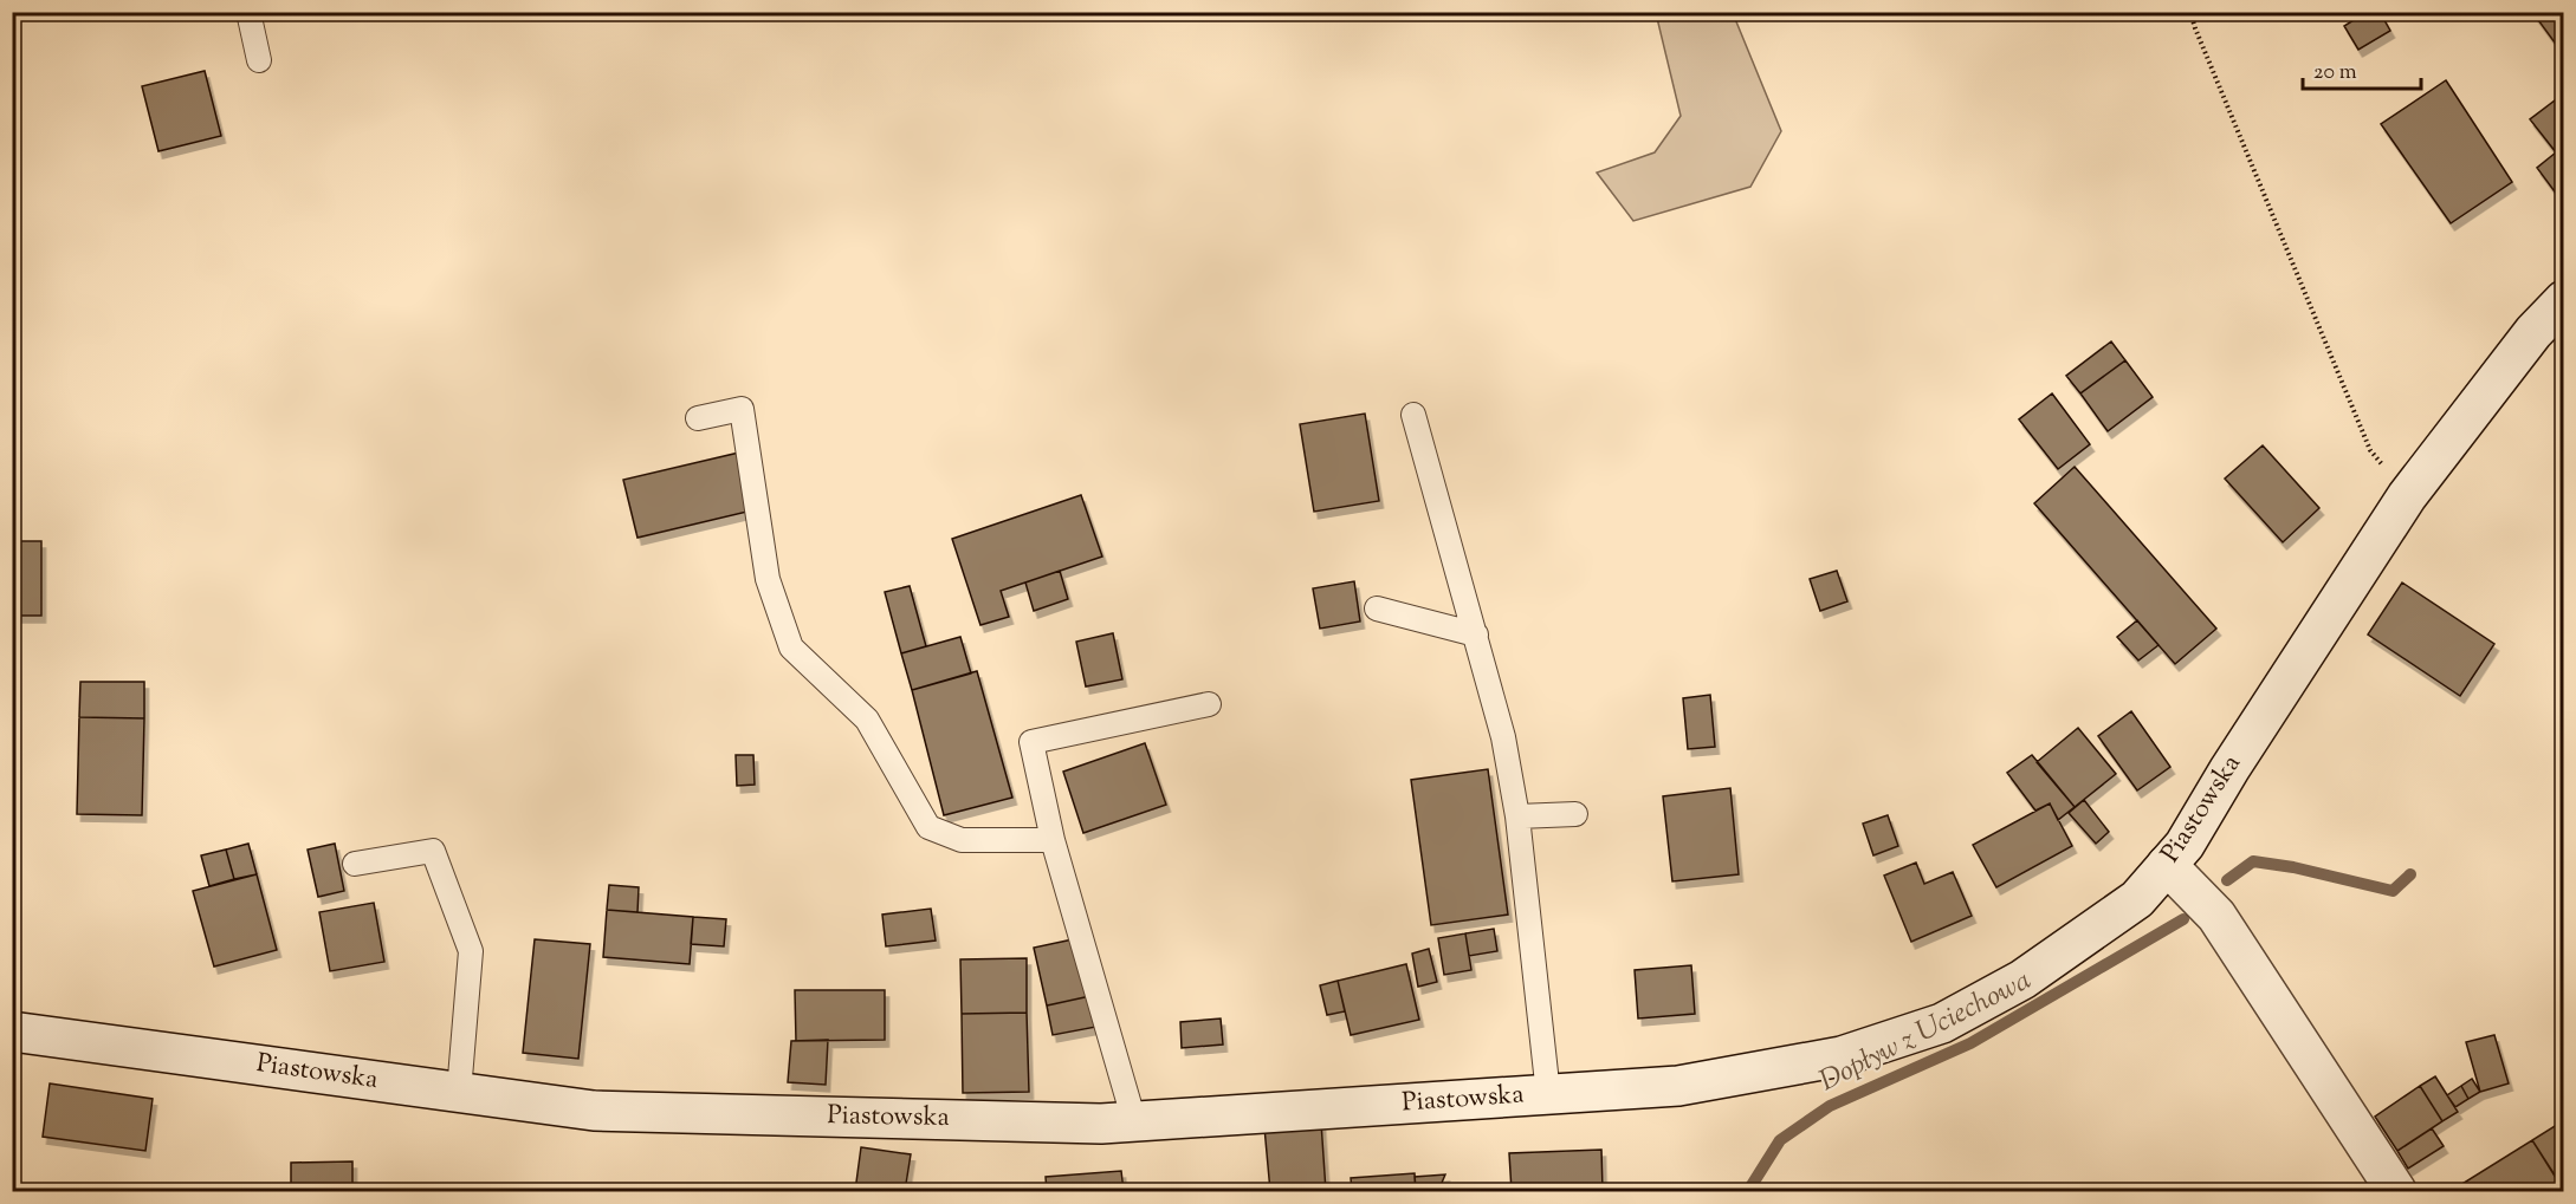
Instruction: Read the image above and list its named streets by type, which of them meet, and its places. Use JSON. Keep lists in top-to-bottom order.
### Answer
{
  "streets": {
    "street": ["Piastowska"]
  },
  "water": ["Dopływ z Uciechowa"],
  "scale_bar": "20 m"
}
